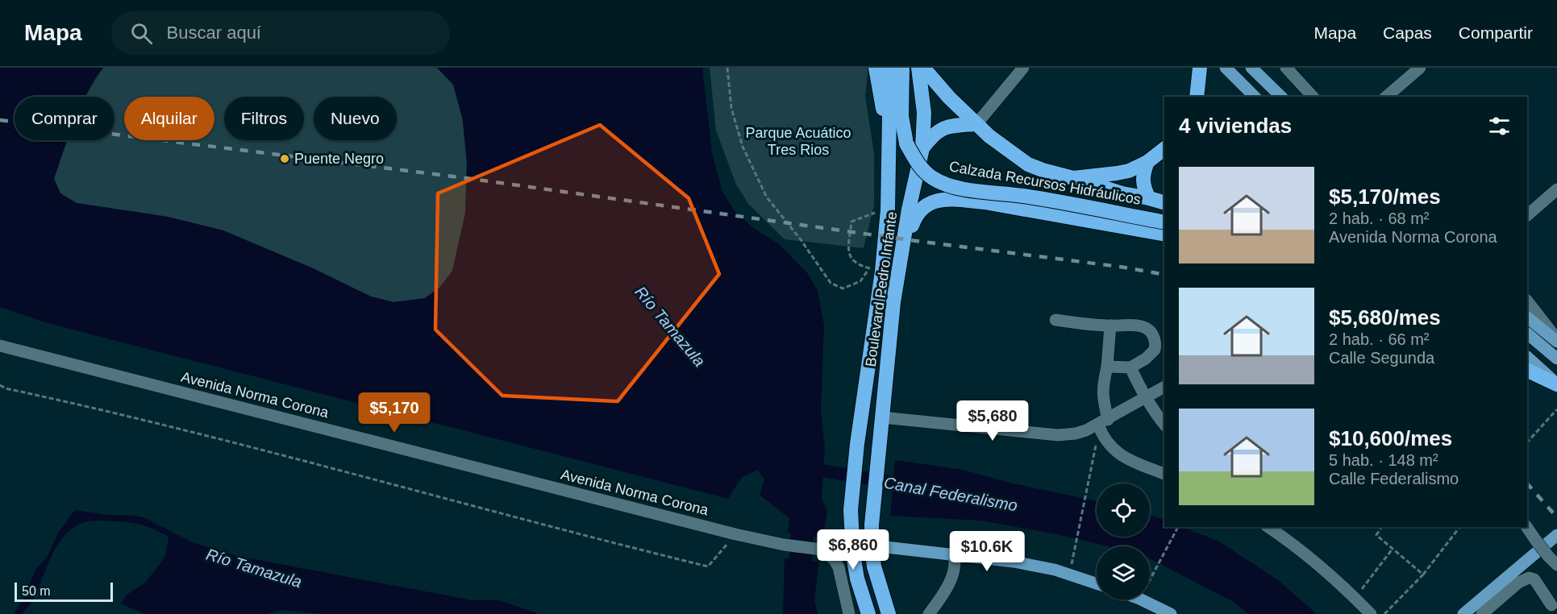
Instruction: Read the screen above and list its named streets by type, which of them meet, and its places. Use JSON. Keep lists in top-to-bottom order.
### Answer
{
  "streets": {
    "highway": ["Calzada Recursos Hidráulicos", "Boulevard Pedro Infante"],
    "street": ["Avenida Norma Corona"]
  },
  "crossings": [
    ["Calzada Recursos Hidráulicos", "Boulevard Pedro Infante"]
  ],
  "water": ["Río Tamazula", "Canal Federalismo"],
  "parks": ["Parque Acuático Tres Rios"],
  "places": ["Puente Negro"],
  "scale_bar": "50 m",
  "page": {
    "header": "Mapa",
    "search": "Buscar aquí",
    "nav": ["Mapa", "Capas", "Compartir"],
    "chip": [
      "Comprar",
      "Alquilar",
      "Filtros",
      "Nuevo"
    ],
    "heading": "4 viviendas",
    "list": [
      {
        "name": "$5,170/mes",
        "note": "2 hab. · 68 m² · Avenida Norma Corona"
      },
      {
        "name": "$5,680/mes",
        "note": "2 hab. · 66 m² · Calle Segunda"
      },
      {
        "name": "$10,600/mes",
        "note": "5 hab. · 148 m² · Calle Federalismo"
      }
    ],
    "price": [
      "$5,170",
      "$5,680",
      "$6,860",
      "$10.6K"
    ],
    "scale": "50 m"
  }
}
